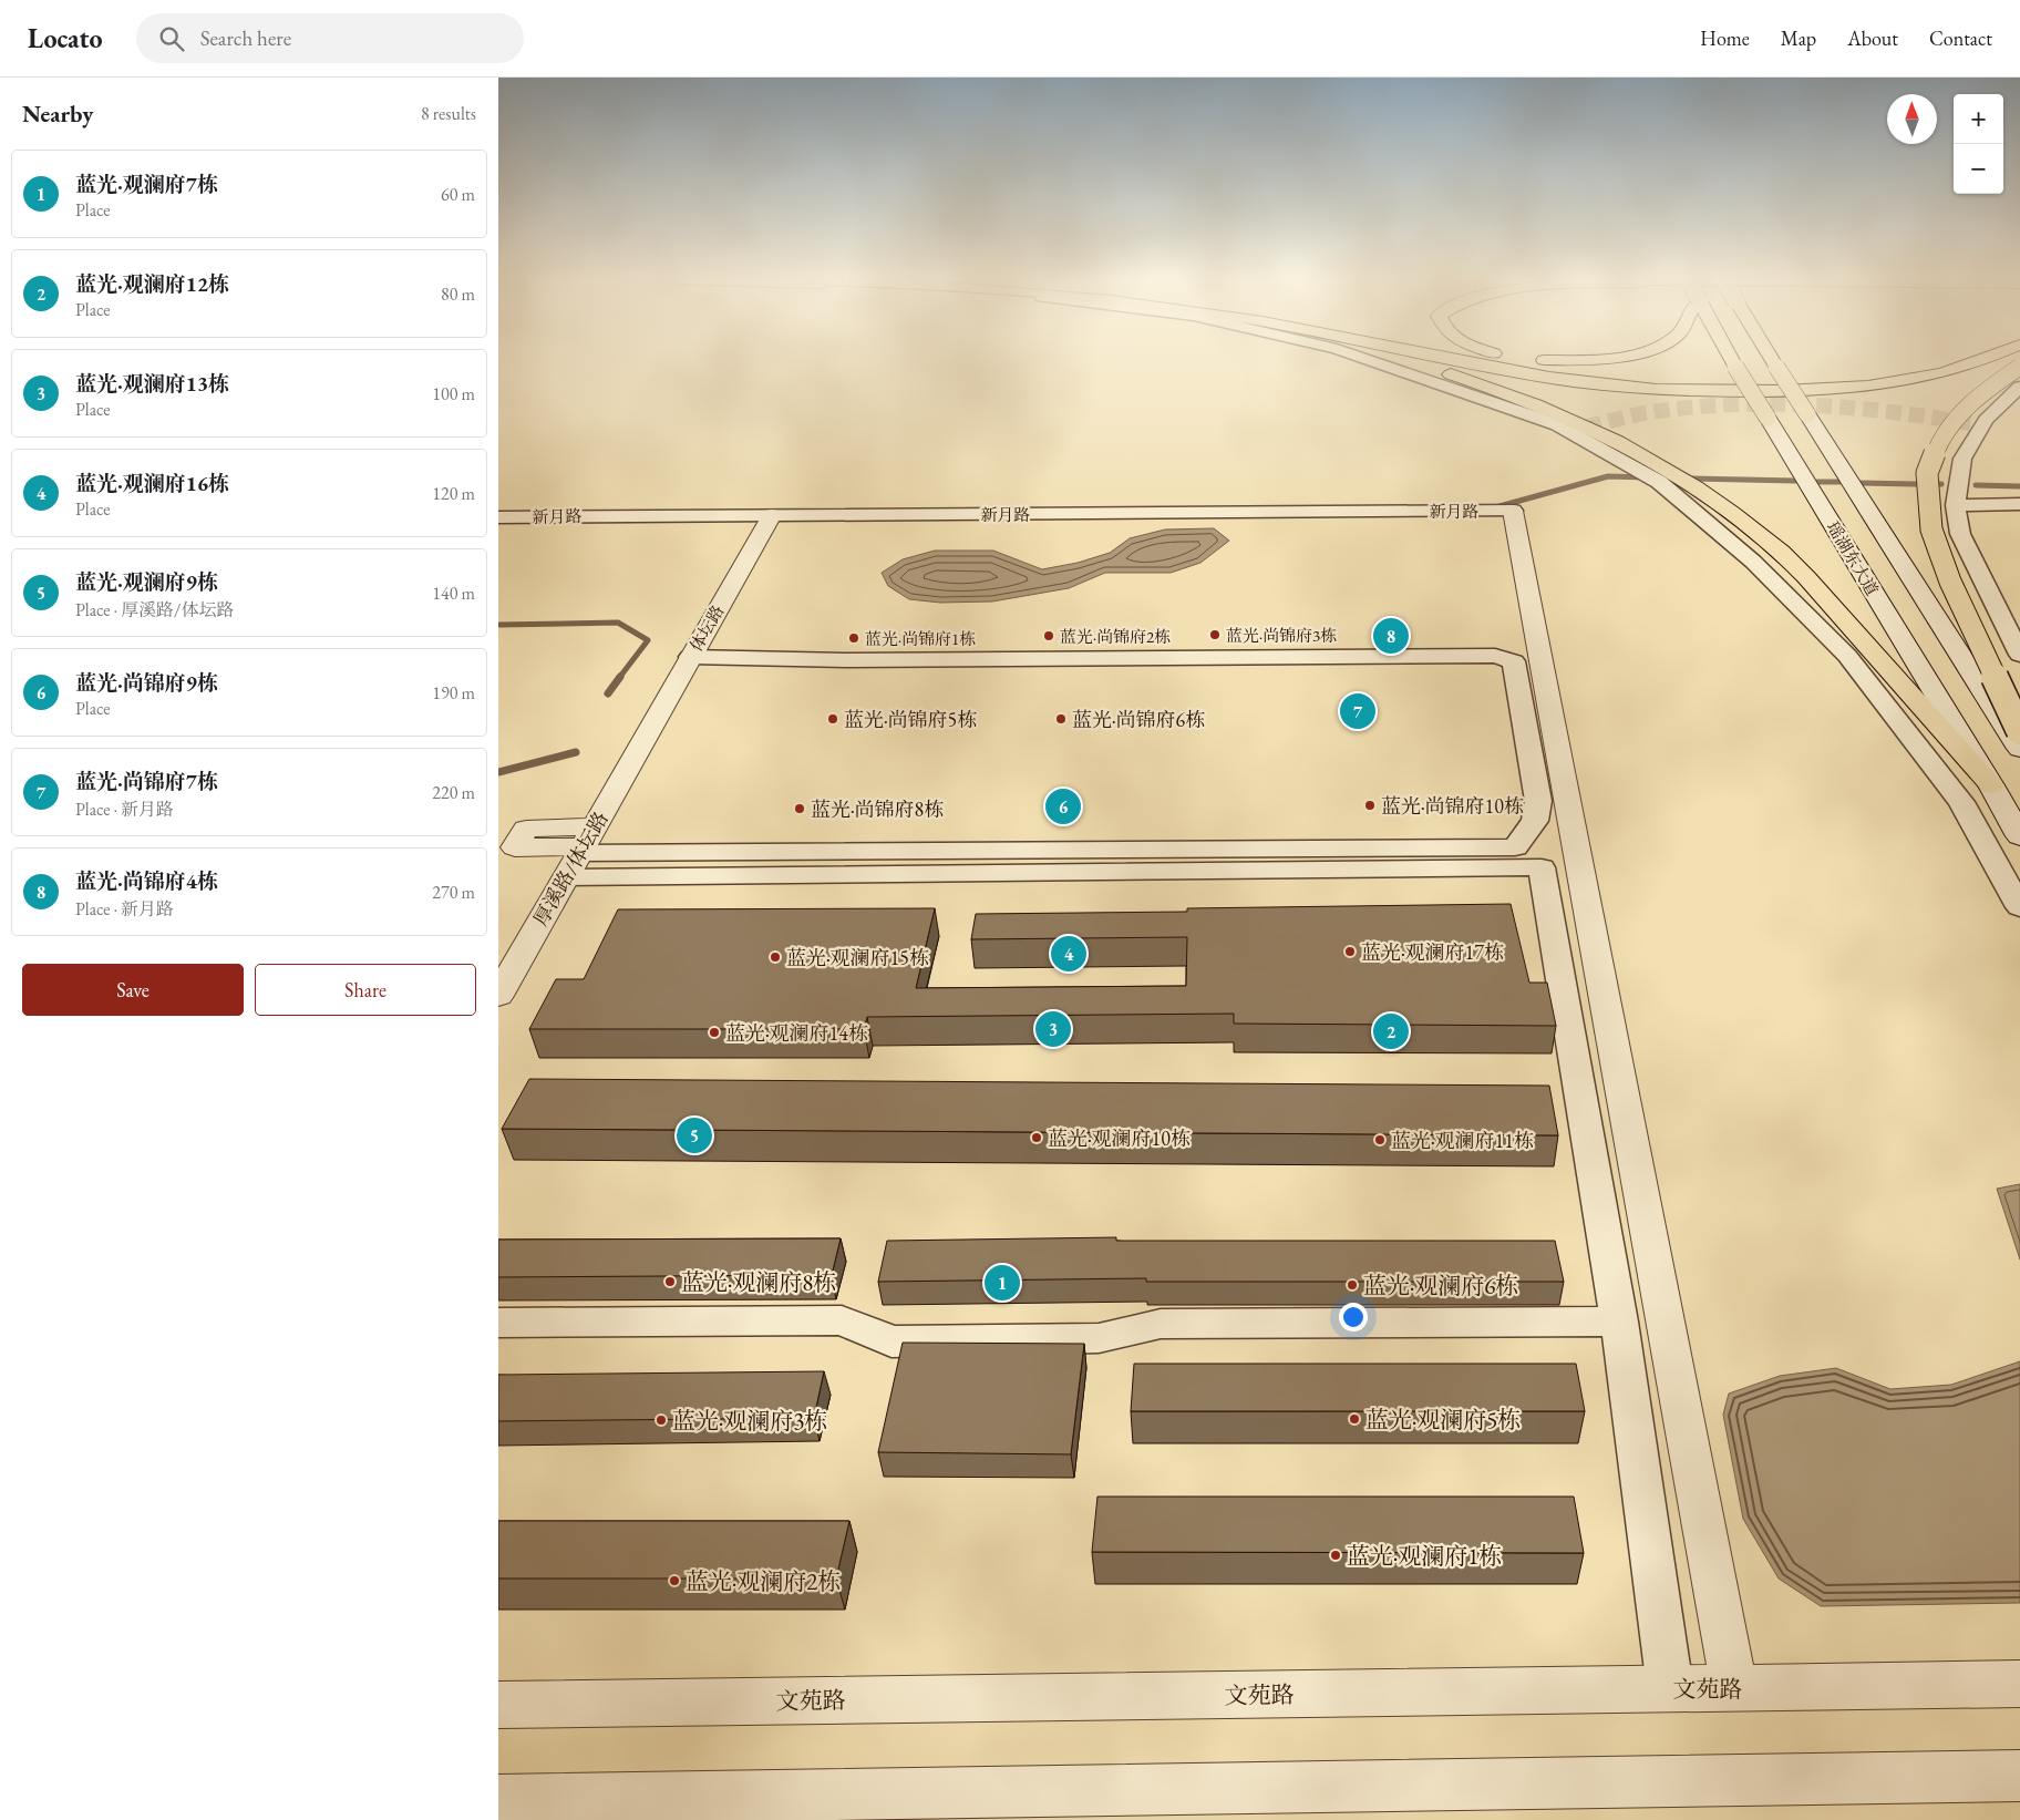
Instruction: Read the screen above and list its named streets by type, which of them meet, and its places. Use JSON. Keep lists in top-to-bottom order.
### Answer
{
  "streets": {
    "main road": ["瑶湖东大道"],
    "street": [
      "新月路",
      "体坛路",
      "厚溪路/体坛路",
      "文苑路"
    ]
  },
  "crossings": [
    ["新月路", "体坛路"],
    ["体坛路", "厚溪路/体坛路"]
  ],
  "places": [
    "蓝光·尚锦府3栋",
    "蓝光·尚锦府2栋",
    "蓝光·尚锦府1栋",
    "蓝光·尚锦府5栋",
    "蓝光·尚锦府6栋",
    "蓝光·尚锦府10栋",
    "蓝光·尚锦府8栋",
    "蓝光·观澜府17栋",
    "蓝光·观澜府15栋",
    "蓝光·观澜府14栋",
    "蓝光·观澜府10栋",
    "蓝光·观澜府11栋",
    "蓝光·观澜府8栋",
    "蓝光·观澜府6栋",
    "蓝光·观澜府5栋",
    "蓝光·观澜府3栋",
    "蓝光·观澜府1栋",
    "蓝光·观澜府2栋"
  ],
  "north": "top",
  "page": {
    "header": "Locato",
    "search": "Search here",
    "nav": [
      "Home",
      "Map",
      "About",
      "Contact"
    ],
    "heading": ["Nearby", "8 results"],
    "map_buttons": ["+", "−"],
    "list": [
      {
        "mark": "1",
        "name": "蓝光·观澜府7栋",
        "note": "Place",
        "value": "60 m"
      },
      {
        "mark": "2",
        "name": "蓝光·观澜府12栋",
        "note": "Place",
        "value": "80 m"
      },
      {
        "mark": "3",
        "name": "蓝光·观澜府13栋",
        "note": "Place",
        "value": "100 m"
      },
      {
        "mark": "4",
        "name": "蓝光·观澜府16栋",
        "note": "Place",
        "value": "120 m"
      },
      {
        "mark": "5",
        "name": "蓝光·观澜府9栋",
        "note": "Place · 厚溪路/体坛路",
        "value": "140 m"
      },
      {
        "mark": "6",
        "name": "蓝光·尚锦府9栋",
        "note": "Place",
        "value": "190 m"
      },
      {
        "mark": "7",
        "name": "蓝光·尚锦府7栋",
        "note": "Place · 新月路",
        "value": "220 m"
      },
      {
        "mark": "8",
        "name": "蓝光·尚锦府4栋",
        "note": "Place · 新月路",
        "value": "270 m"
      }
    ],
    "pins": [
      "8",
      "7",
      "6",
      "4",
      "3",
      "2",
      "5",
      "1"
    ],
    "buttons": ["Save", "Share"]
  }
}
